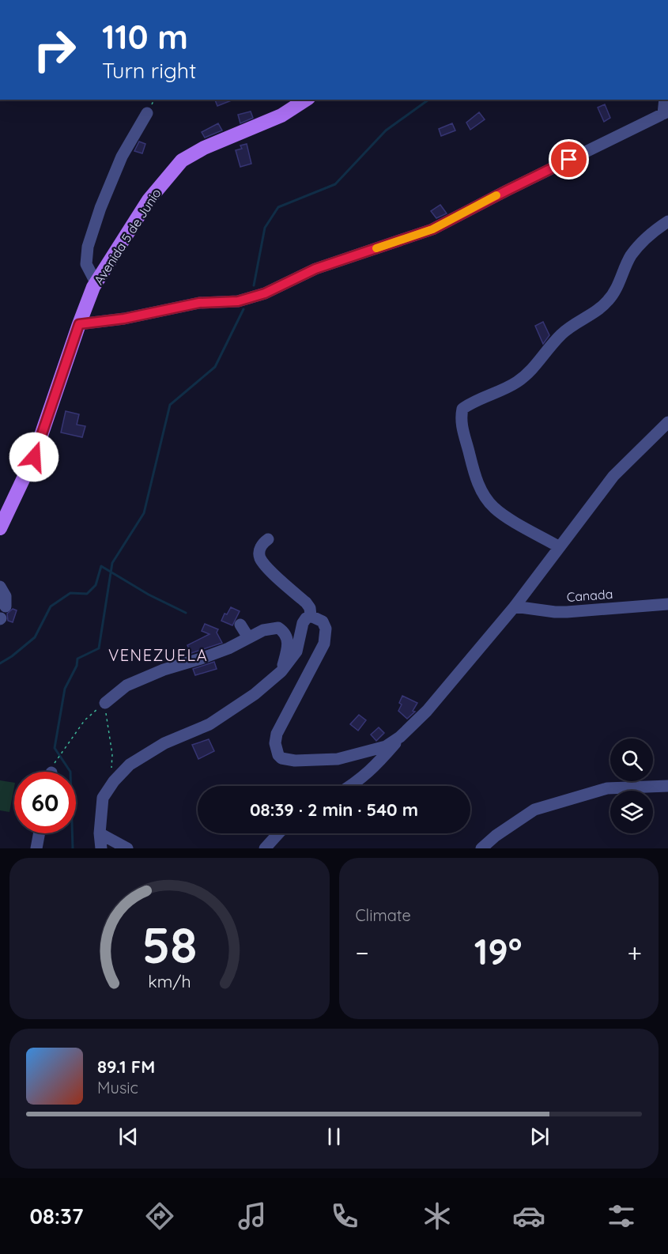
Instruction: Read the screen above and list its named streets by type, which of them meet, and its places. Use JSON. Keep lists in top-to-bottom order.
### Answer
{
  "streets": {
    "main road": ["Avenida 5 de Junio"],
    "street": ["Canada"]
  },
  "districts": ["VENEZUELA"],
  "page": {
    "turn": ["110 m", "Turn right"],
    "limit": "60",
    "trip": "08:39 · 2 min · 540 m",
    "tile": "Climate",
    "heat": ["−", "19°", "+"],
    "song": ["89.1 FM", "Music"],
    "tabs": "08:37",
    "gauge": ["58", "km/h"]
  }
}
